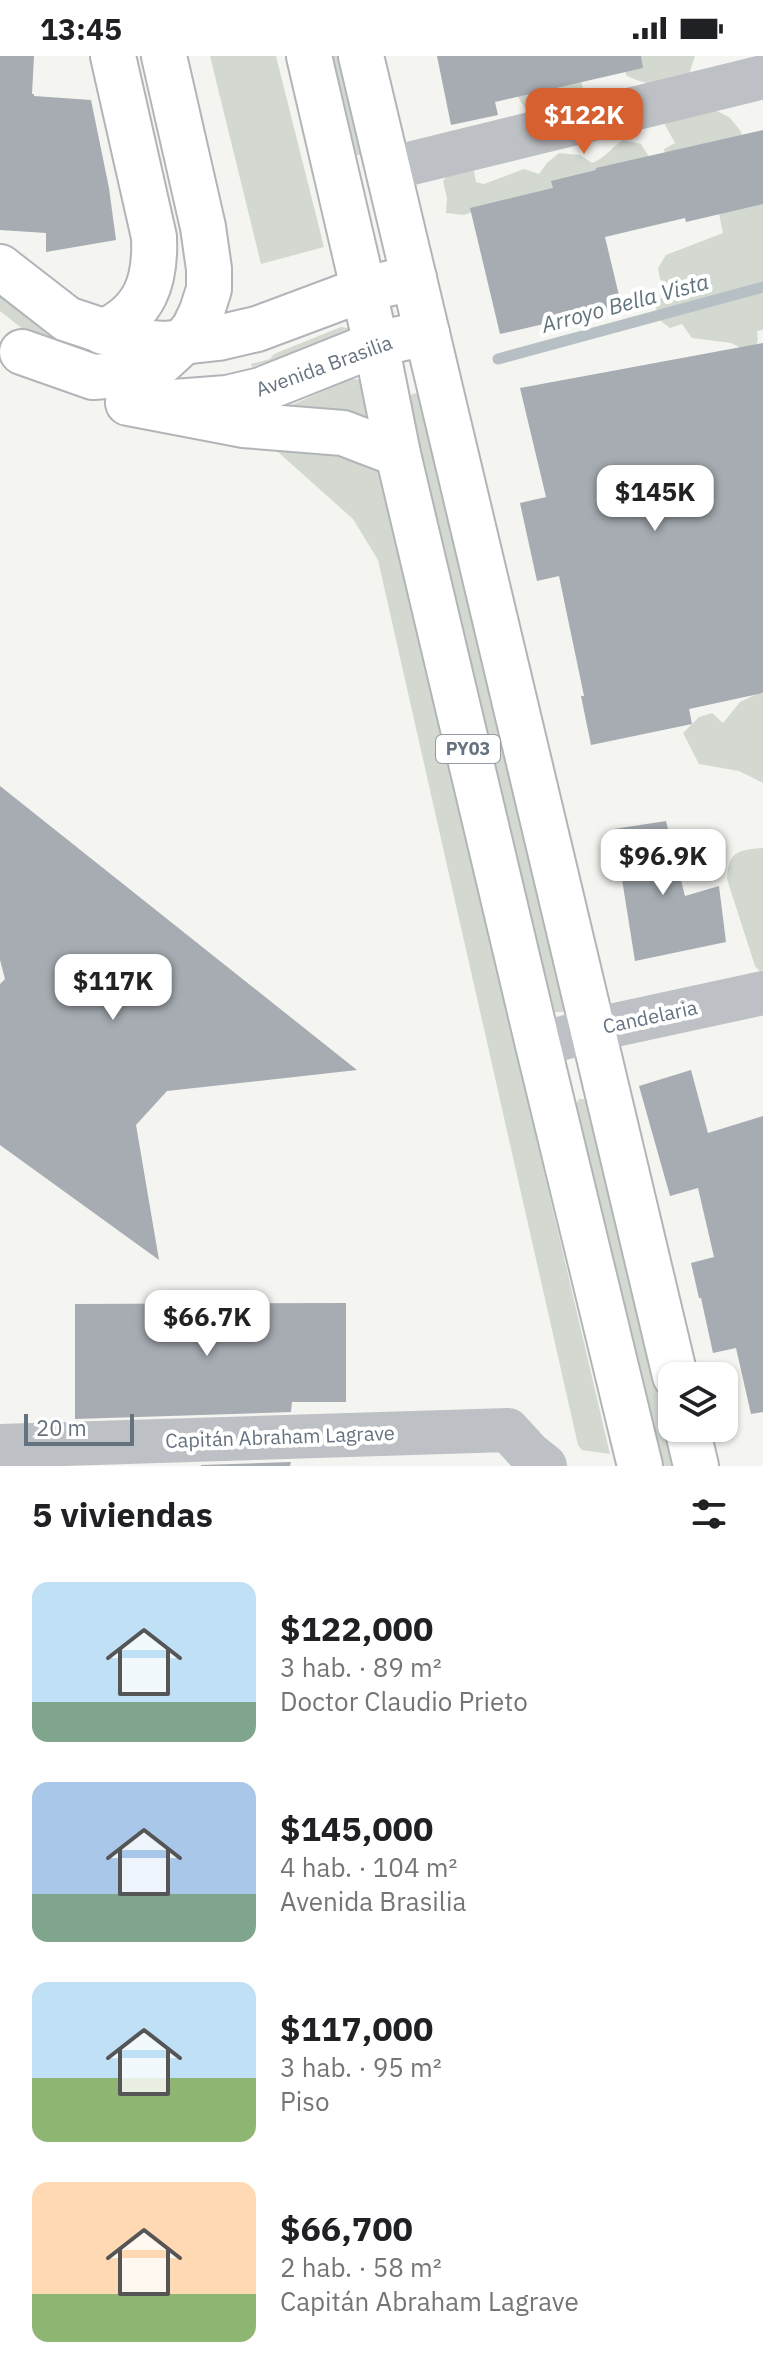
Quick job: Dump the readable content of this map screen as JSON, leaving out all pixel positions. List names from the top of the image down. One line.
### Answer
{"streets":{"main road":["Avenida Brasilia","PY03"],"street":["Candelaria","Capitán Abraham Lagrave"]},"crossings":[["Avenida Brasilia","PY03"],["PY03","Candelaria"]],"water":["Arroyo Bella Vista"],"scale_bar":"20 m","page":{"status":"13:45","price":["$122K","$145K","$96.9K","$117K","$66.7K"],"scale":"20 m","heading":"5 viviendas","list":[{"name":"$122,000","note":"3 hab. · 89 m² · Doctor Claudio Prieto"},{"name":"$145,000","note":"4 hab. · 104 m² · Avenida Brasilia"},{"name":"$117,000","note":"3 hab. · 95 m² · Piso"},{"name":"$66,700","note":"2 hab. · 58 m² · Capitán Abraham Lagrave"}]}}
